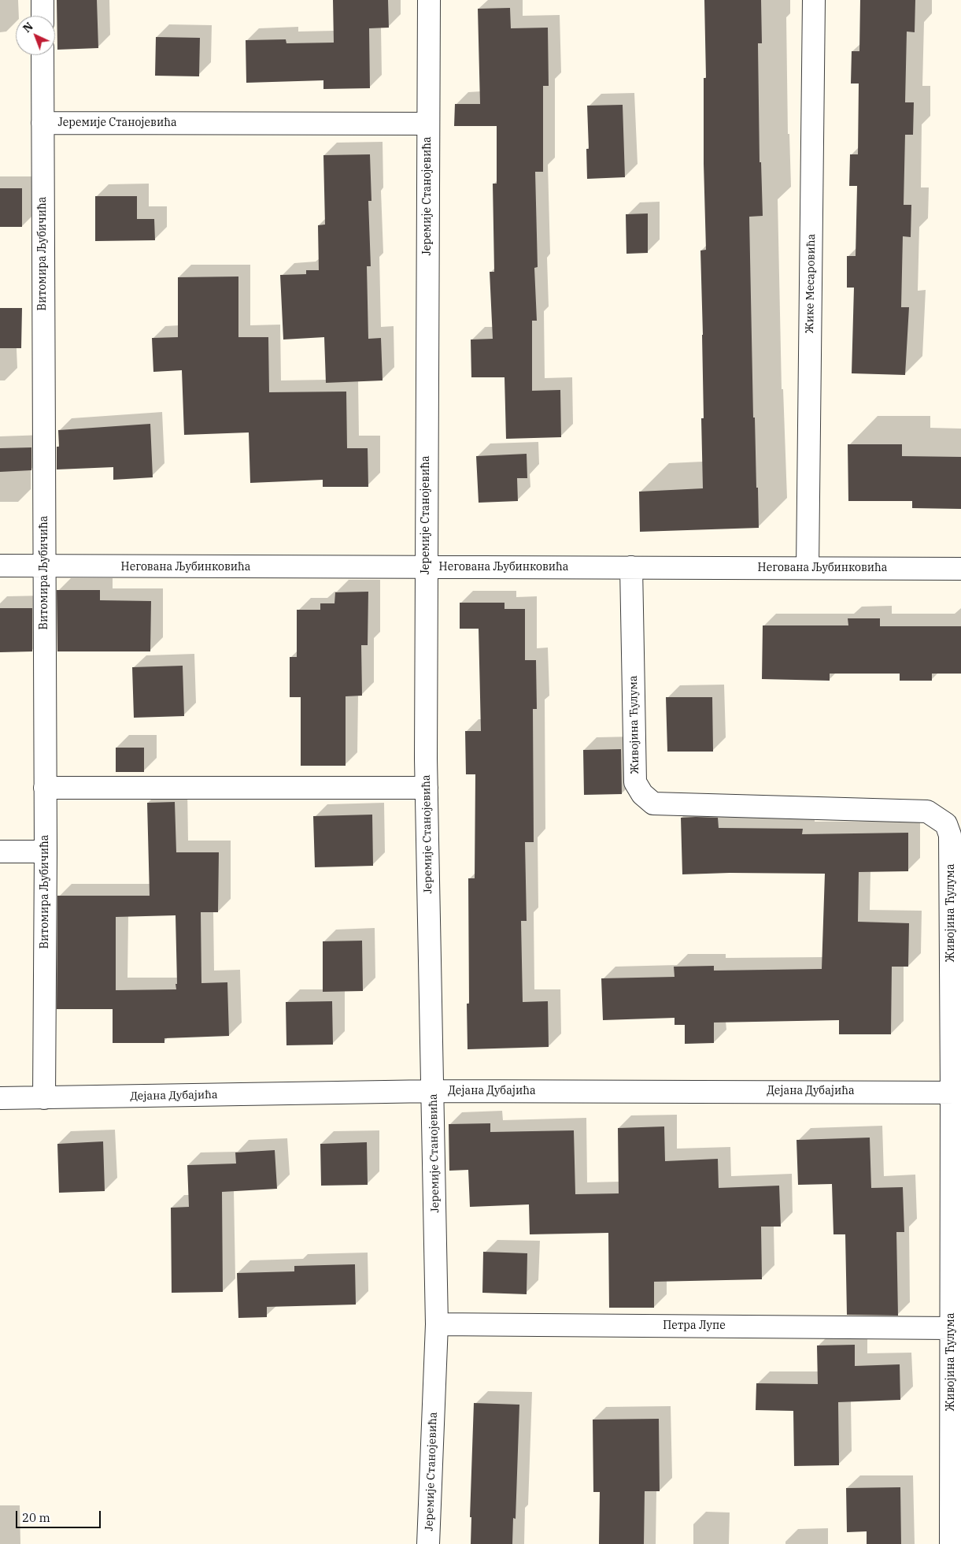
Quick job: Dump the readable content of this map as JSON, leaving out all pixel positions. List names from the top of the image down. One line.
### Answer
{"streets":{"street":["Јеремије Станојевића","Витомира Љубичића","Жике Месаровића","Негована Љубинковића","Живојина Ћулума","Дејана Дубајића","Петра Лупе"]},"crossings":[["Јеремије Станојевића","Витомира Љубичића"],["Јеремије Станојевића","Негована Љубинковића"],["Јеремије Станојевића","Дејана Дубајића"],["Јеремије Станојевића","Петра Лупе"],["Витомира Љубичића","Негована Љубинковића"],["Витомира Љубичића","Дејана Дубајића"],["Жике Месаровића","Негована Љубинковића"],["Негована Љубинковића","Живојина Ћулума"],["Живојина Ћулума","Дејана Дубајића"],["Живојина Ћулума","Петра Лупе"]],"scale_bar":"20 m","north":"top left"}
